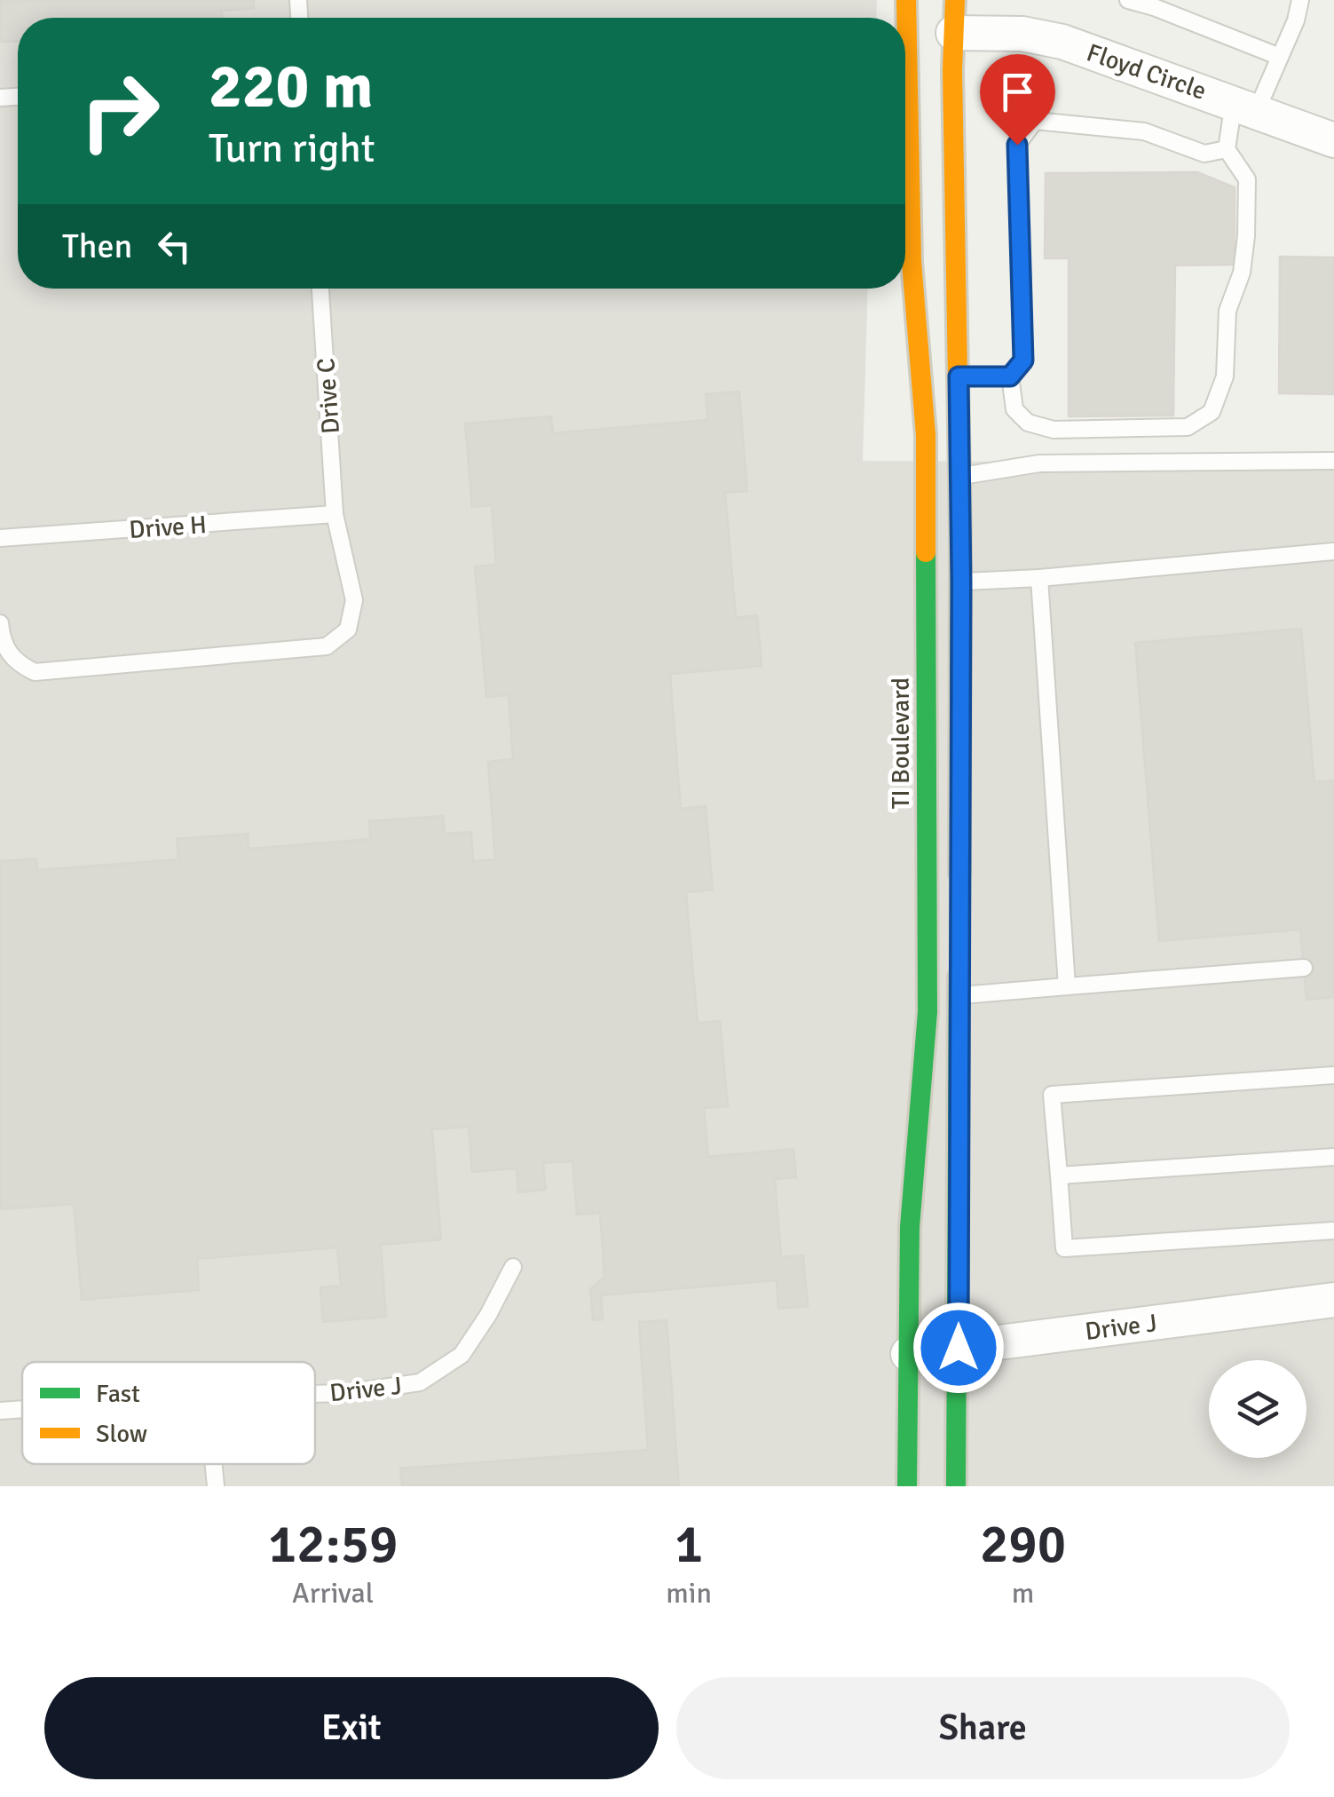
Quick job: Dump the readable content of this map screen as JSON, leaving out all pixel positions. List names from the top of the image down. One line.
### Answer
{"streets":{"street":["Floyd Circle","TI Boulevard","Drive J"],"lane":["Drive C","Drive H"]},"crossings":[["Floyd Circle","TI Boulevard"],["Drive C","Drive H"],["TI Boulevard","Drive J"]],"legend":["Fast","Slow"],"page":{"turn":["220 m","Turn right"],"then":"Then","eta":["12:59","Arrival","1","min","290","m"],"buttons":["Exit","Share"]}}
